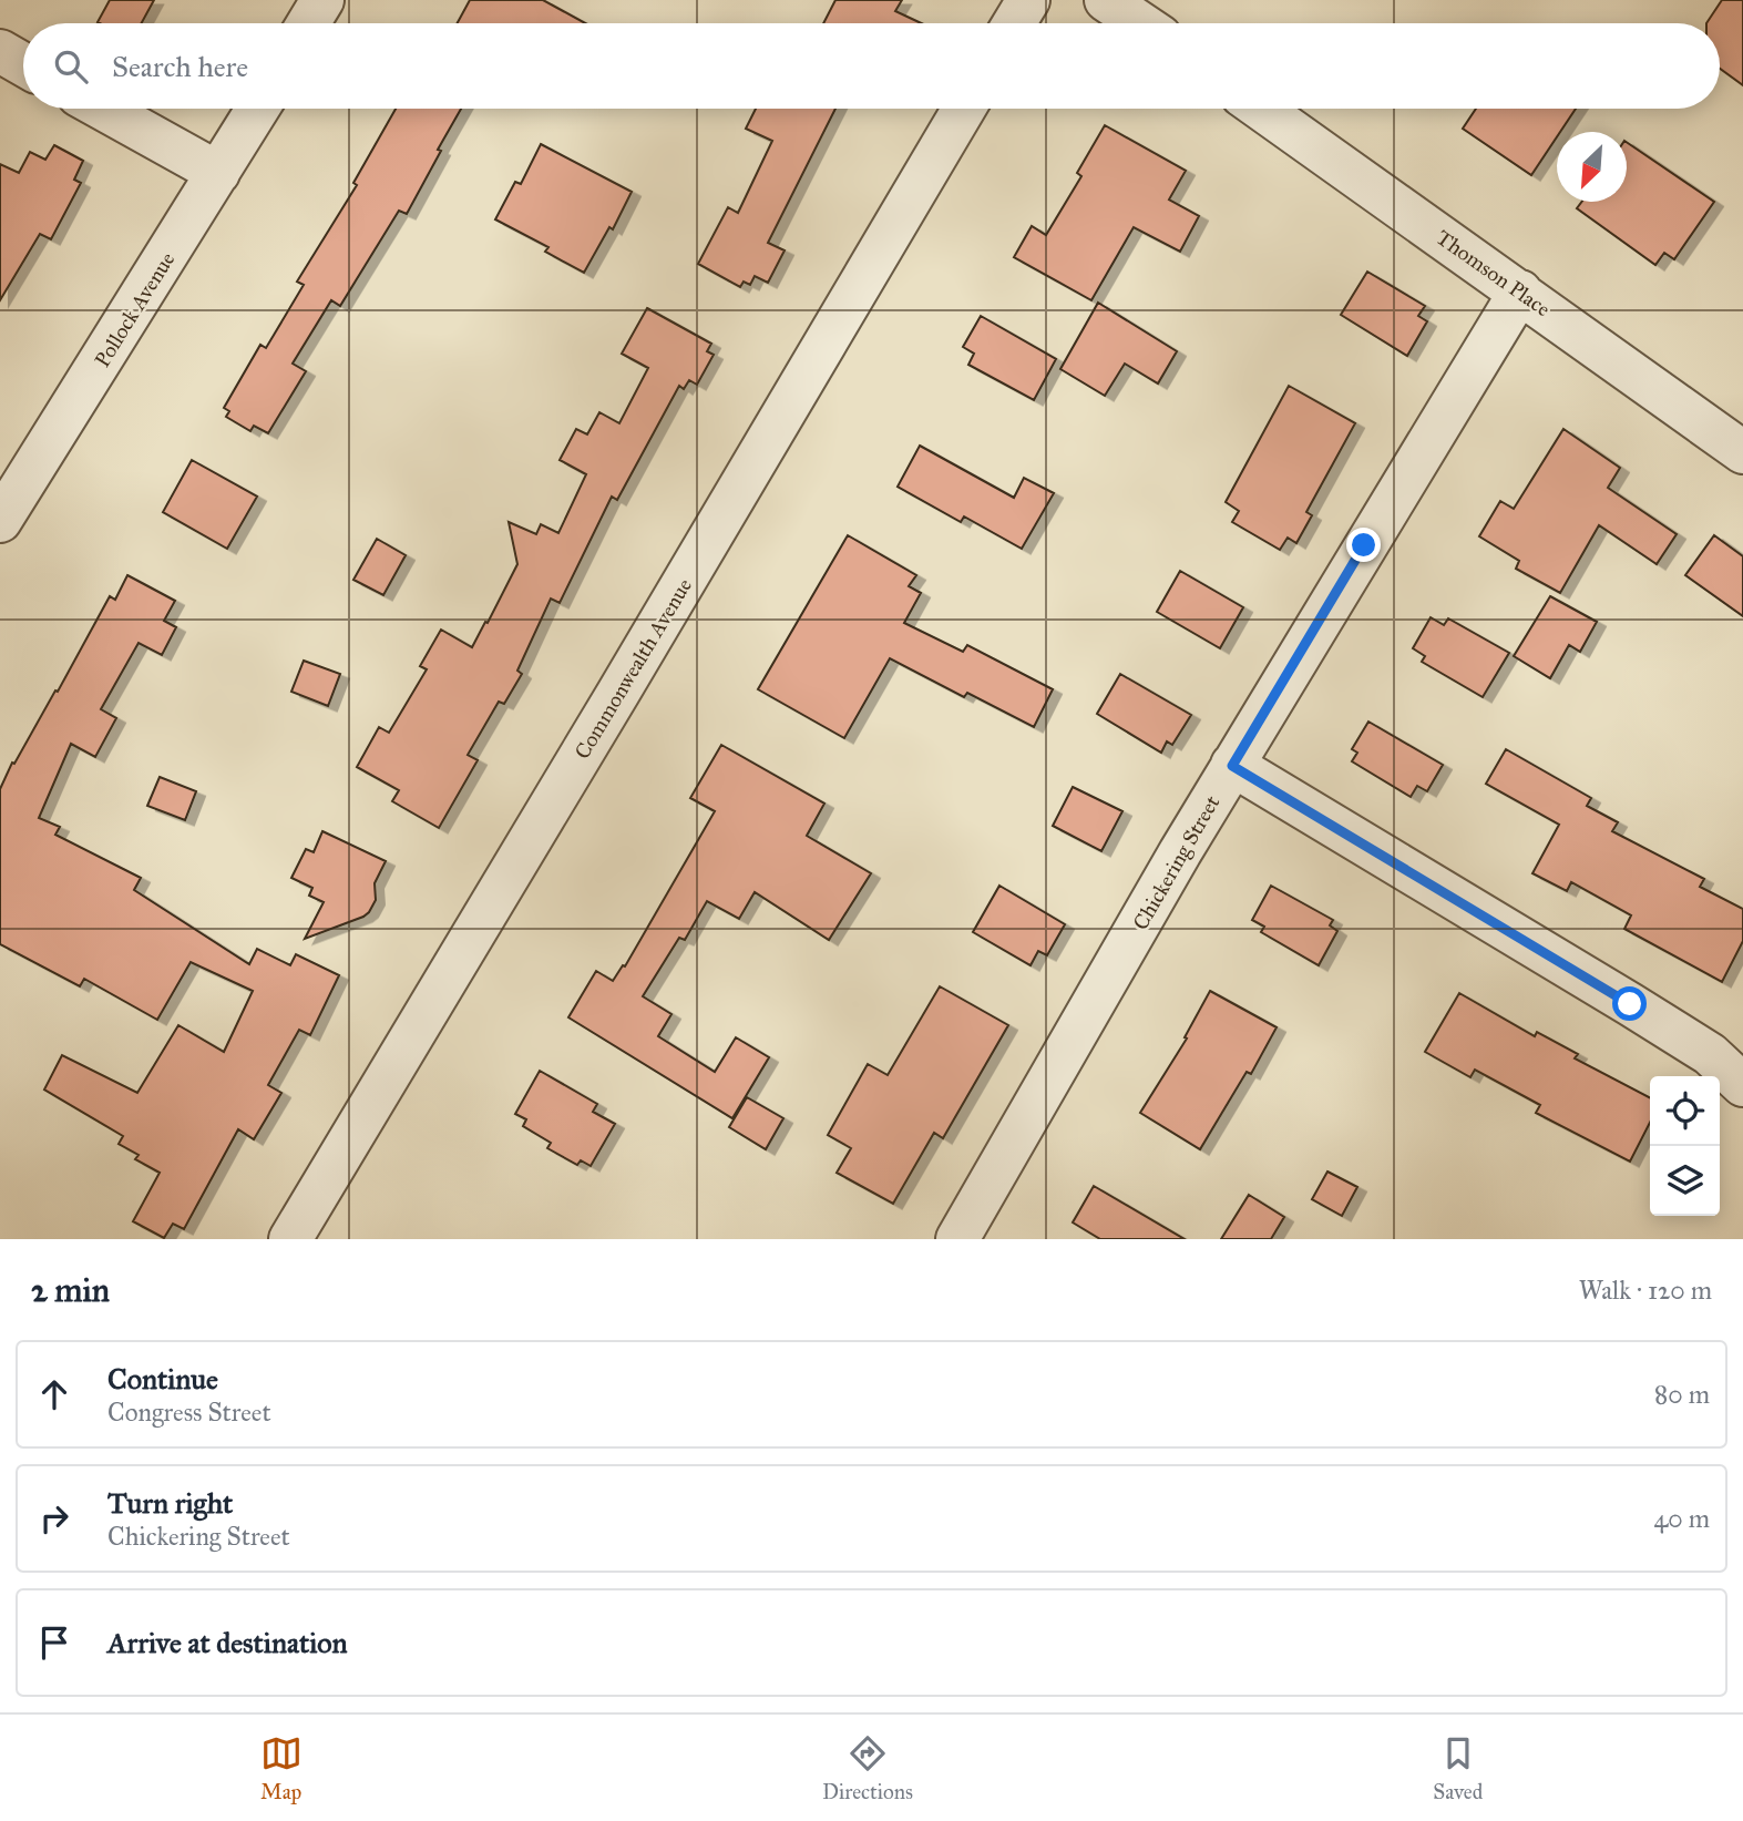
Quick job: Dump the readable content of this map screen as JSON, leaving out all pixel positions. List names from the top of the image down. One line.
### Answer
{"streets":{"street":["Thomson Place","Pollock Avenue","Commonwealth Avenue","Chickering Street"]},"crossings":[["Thomson Place","Chickering Street"]],"north":"bottom left","page":{"search":"Search here","heading":["2 min","Walk · 120 m"],"list":[["Continue","Congress Street","80 m"],["Turn right","Chickering Street","40 m"],"Arrive at destination"],"nav":["Map","Directions","Saved"]}}
